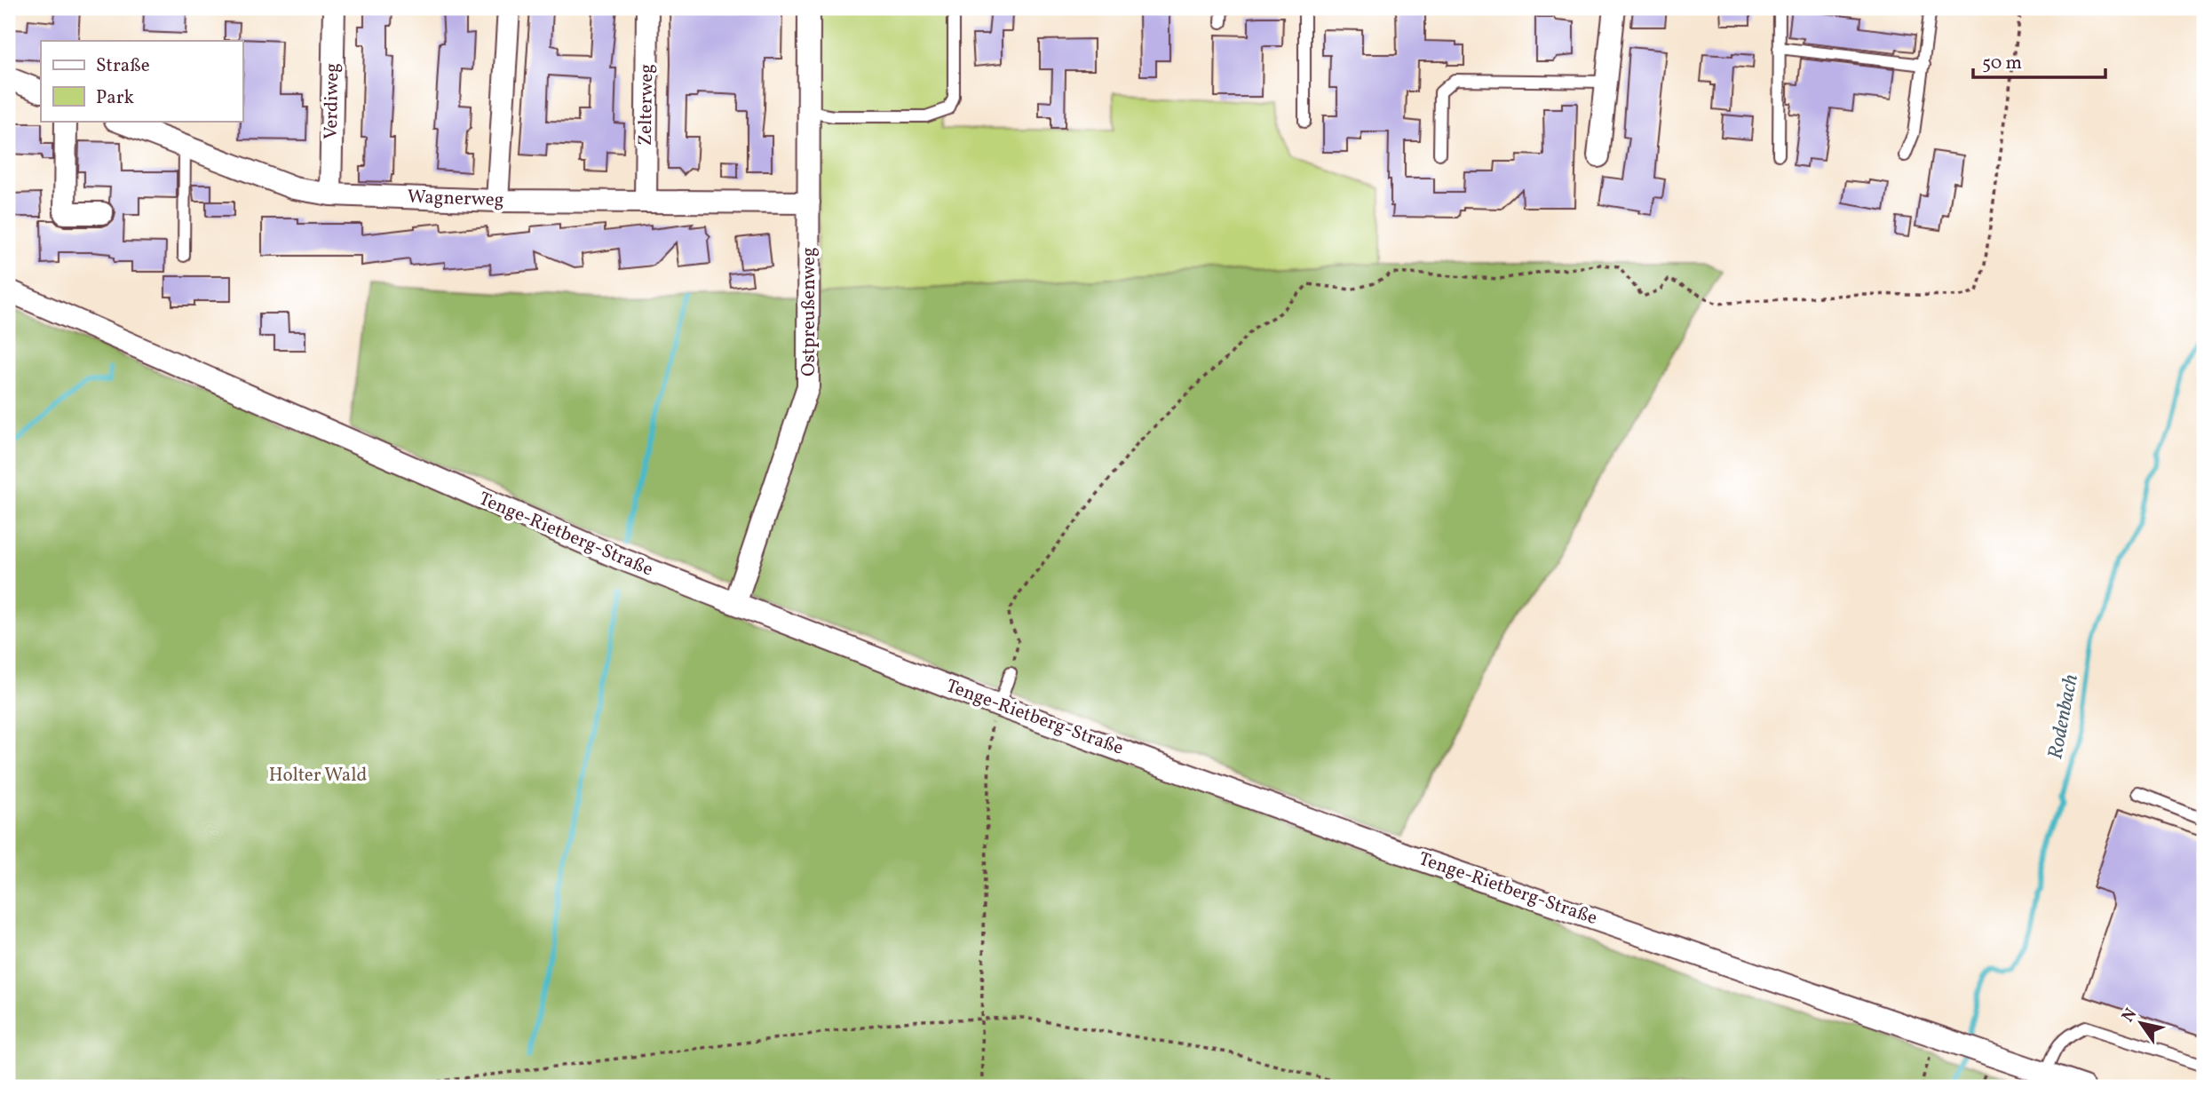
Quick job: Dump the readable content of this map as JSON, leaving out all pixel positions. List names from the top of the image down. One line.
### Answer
{"streets":{"street":["Verdiweg","Zelterweg","Wagnerweg","Ostpreußenweg","Tenge-Rietberg-Straße"]},"crossings":[["Verdiweg","Wagnerweg"],["Zelterweg","Wagnerweg"],["Wagnerweg","Ostpreußenweg"],["Ostpreußenweg","Tenge-Rietberg-Straße"]],"water":["Rodenbach"],"parks":["Holter Wald"],"legend":["Straße","Park"],"scale_bar":"50 m","north":"top left"}
